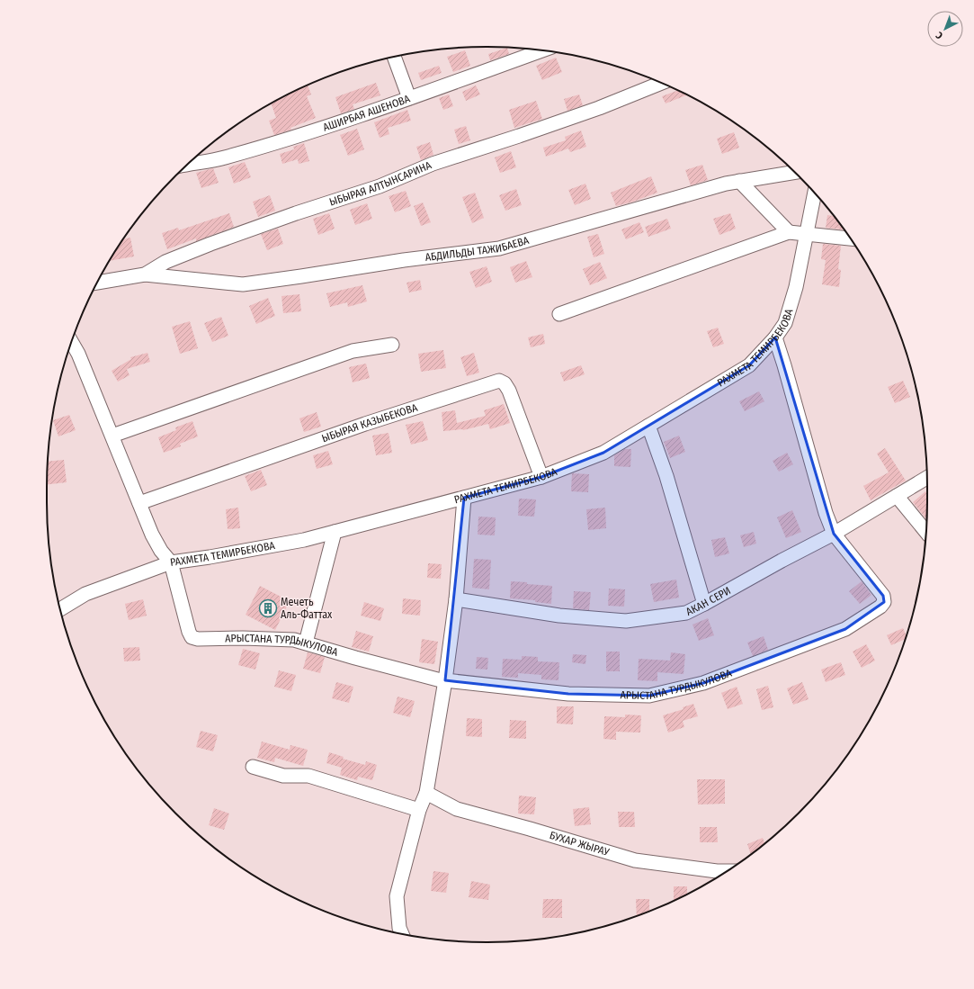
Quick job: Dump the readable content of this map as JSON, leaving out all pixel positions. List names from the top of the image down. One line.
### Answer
{"streets":{"street":["АШИРБАЯ АШЕНОВА","ЫБЫРАЯ АЛТЫНСАРИНА","АБДИЛЬДЫ ТАЖИБАЕВА","РАХМЕТА ТЕМИРБЕКОВА","ЫБЫРАЯ КАЗЫБЕКОВА","АКАН СЕРИ","АРЫСТАНА ТУРДЫКУЛОВА","БУХАР ЖЫРАУ"]},"crossings":[["ЫБЫРАЯ АЛТЫНСАРИНА","АБДИЛЬДЫ ТАЖИБАЕВА"],["РАХМЕТА ТЕМИРБЕКОВА","ЫБЫРАЯ КАЗЫБЕКОВА"],["РАХМЕТА ТЕМИРБЕКОВА","АРЫСТАНА ТУРДЫКУЛОВА"],["АКАН СЕРИ","АРЫСТАНА ТУРДЫКУЛОВА"]],"places":{"building":["Мечеть Аль-Фаттах"]},"north":"bottom left"}
